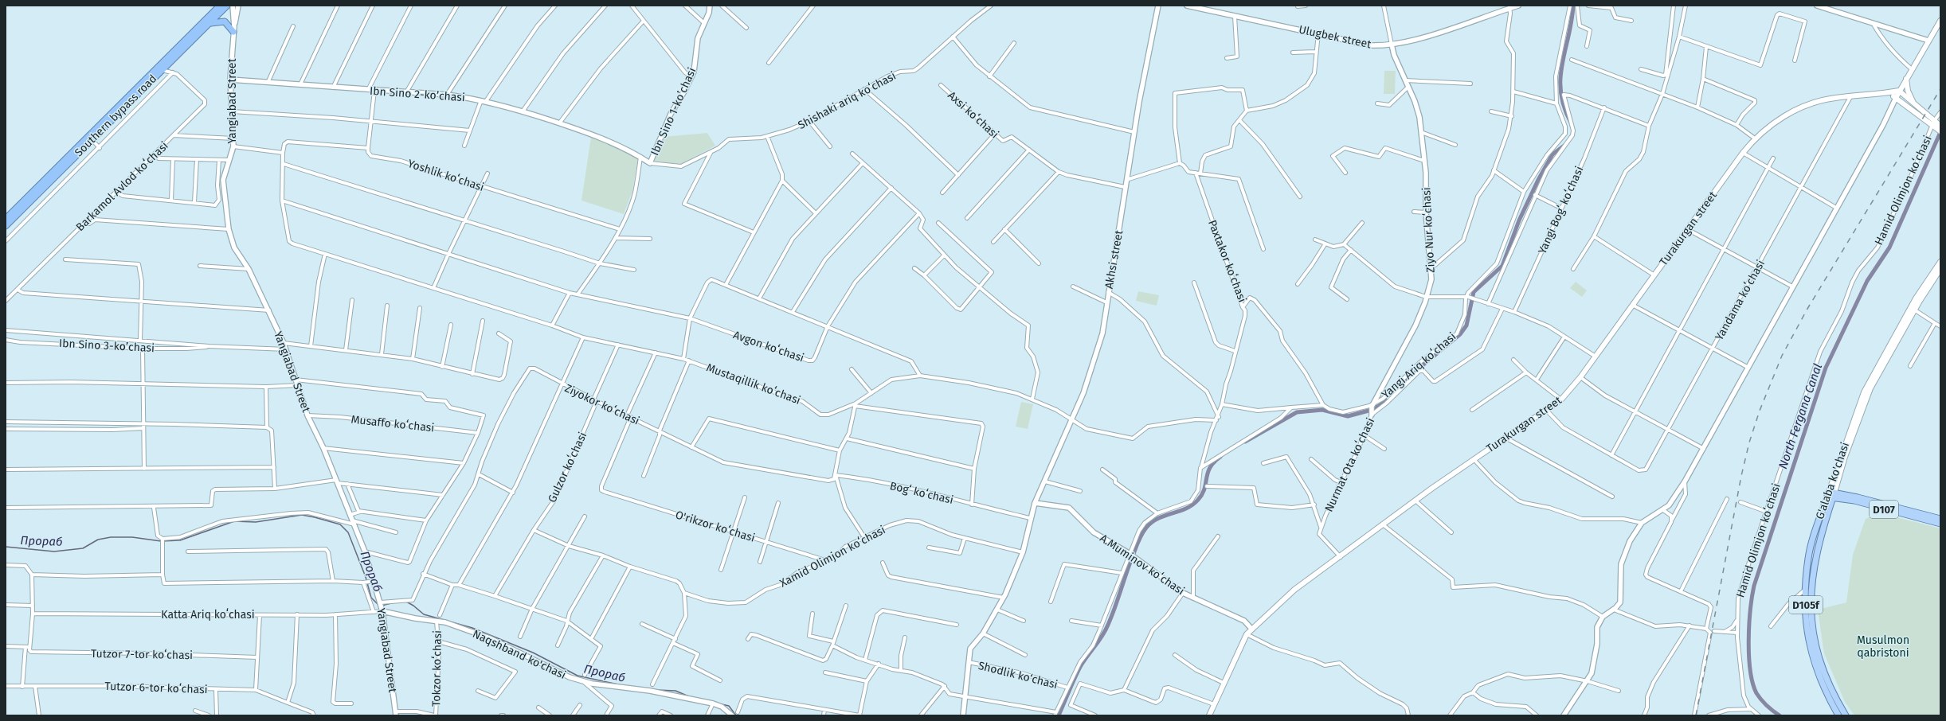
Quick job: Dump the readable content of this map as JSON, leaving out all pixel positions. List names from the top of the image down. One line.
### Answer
{"streets":{"highway":["Southern bypass road"],"main road":["Turakurgan street","G'alaba ko'chasi","D107","D105f"],"street":["Ulugbek street","Ibn Sino 2-koʼchasi","Shishaki ariq koʻchasi","Yangiabad Street","Ibn Sino 1-koʼchasi","Axsi koʻchasi","Yoshlik koʻchasi","Barkamol Avlod koʻchasi","Hamid Olimjon koʻchasi","Yangi Bogʻ koʻchasi","Ziyo Nur koʻchasi","Akhsi street","Paxtakor koʻchasi","Yandama koʻchasi","Ibn Sino 3-koʼchasi","Avgon koʻchasi","Yangi Ariq koʻchasi","Mustaqillik koʻchasi","Ziyokor koʻchasi","Musaffo koʻchasi","Nurmat Ota koʻchasi","Gulzor koʻchasi","Bogʻ koʻchasi","O'rikzor koʻchasi","Xamid Olimjon koʻchasi","A.Muminov koʻchasi","Katta Ariq koʻchasi","Tutzor 7-tor koʻchasi","Naqshband ko'chasi","Tokzor koʻchasi","Shodlik ko‘chasi","Tutzor 6-tor koʻchasi"]},"crossings":[["Ulugbek street","Ziyo Nur koʻchasi"],["Ibn Sino 2-koʼchasi","Shishaki ariq koʻchasi"],["Ibn Sino 2-koʼchasi","Yangiabad Street"],["Ibn Sino 2-koʼchasi","Ibn Sino 1-koʼchasi"],["Shishaki ariq koʻchasi","Ibn Sino 1-koʼchasi"],["Yangiabad Street","Ibn Sino 3-koʼchasi"],["Yangiabad Street","Musaffo koʻchasi"],["Yangiabad Street","Katta Ariq koʻchasi"],["Yangiabad Street","Naqshband ko'chasi"],["Yangiabad Street","Tokzor koʻchasi"],["Axsi koʻchasi","Akhsi street"],["Southern bypass road","Barkamol Avlod koʻchasi"],["Turakurgan street","Yandama koʻchasi"],["Turakurgan street","A.Muminov koʻchasi"],["Ziyo Nur koʻchasi","Yangi Ariq koʻchasi"],["Akhsi street","Mustaqillik koʻchasi"],["Akhsi street","Bogʻ koʻchasi"],["Akhsi street","Xamid Olimjon koʻchasi"],["Akhsi street","A.Muminov koʻchasi"],["Akhsi street","Shodlik ko‘chasi"],["Paxtakor koʻchasi","Yangi Ariq koʻchasi"],["Mustaqillik koʻchasi","Gulzor koʻchasi"],["Ziyokor koʻchasi","Gulzor koʻchasi"],["Ziyokor koʻchasi","Bogʻ koʻchasi"],["Ziyokor koʻchasi","O'rikzor koʻchasi"],["G'alaba ko'chasi","D107"],["O'rikzor koʻchasi","Xamid Olimjon koʻchasi"],["Katta Ariq koʻchasi","Naqshband ko'chasi"],["Naqshband ko'chasi","Tokzor koʻchasi"]],"water":["North Fergana Canal","Прораб"],"parks":["Musulmon qabristoni"]}
